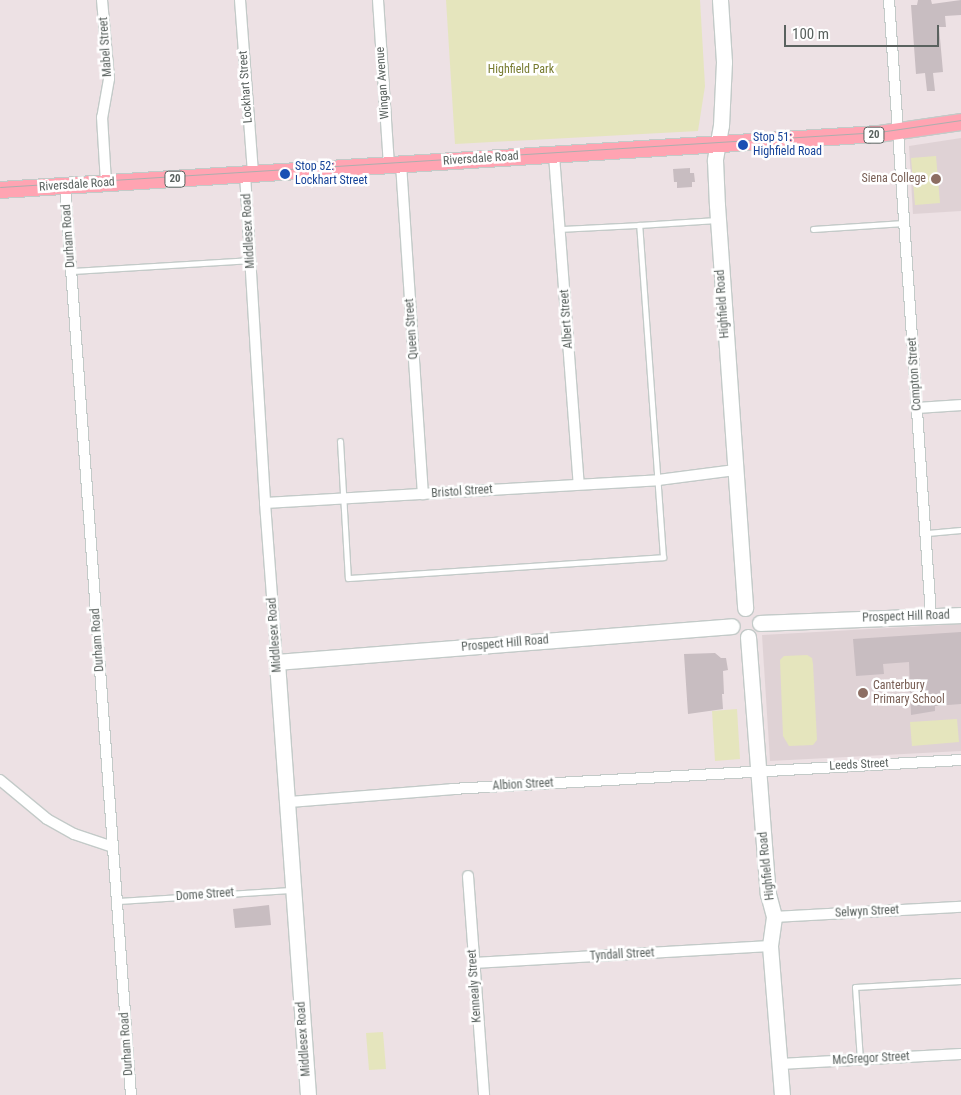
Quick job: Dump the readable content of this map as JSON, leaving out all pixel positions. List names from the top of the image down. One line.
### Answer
{"streets":{"main road":["20","Riversdale Road","Middlesex Road","Highfield Road","Prospect Hill Road"],"street":["Mabel Street","Wingan Avenue","Lockhart Street","Durham Road","Albert Street","Queen Street","Compton Street","Bristol Street","Leeds Street","Albion Street","Selwyn Street","Tyndall Street","Kennealy Street","McGregor Street"],"lane":["Dome Street"]},"crossings":[["Mabel Street","Riversdale Road"],["Wingan Avenue","Riversdale Road"],["Wingan Avenue","Queen Street"],["Lockhart Street","Riversdale Road"],["Lockhart Street","Middlesex Road"],["Riversdale Road","Middlesex Road"],["Riversdale Road","Durham Road"],["Riversdale Road","Highfield Road"],["Riversdale Road","Albert Street"],["Riversdale Road","Queen Street"],["Riversdale Road","Compton Street"],["Middlesex Road","Bristol Street"],["Middlesex Road","Prospect Hill Road"],["Middlesex Road","Albion Street"],["Middlesex Road","Dome Street"],["Durham Road","Dome Street"],["Highfield Road","Bristol Street"],["Highfield Road","Prospect Hill Road"],["Highfield Road","Leeds Street"],["Highfield Road","Albion Street"],["Highfield Road","Selwyn Street"],["Highfield Road","Tyndall Street"],["Highfield Road","McGregor Street"],["Albert Street","Bristol Street"],["Queen Street","Bristol Street"],["Compton Street","Prospect Hill Road"],["Leeds Street","Albion Street"],["Tyndall Street","Kennealy Street"]],"parks":["Highfield Park"],"places":["Stop 51: Highfield Road","Stop 52: Lockhart Street","Siena College","Canterbury Primary School"],"scale_bar":"100 m"}
